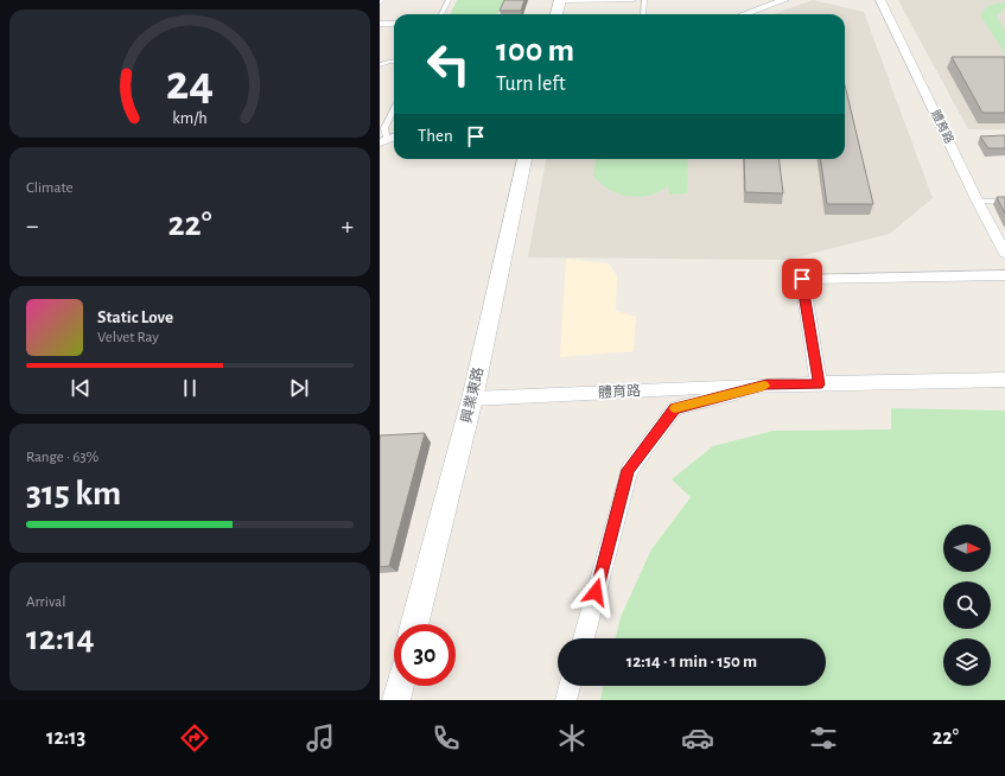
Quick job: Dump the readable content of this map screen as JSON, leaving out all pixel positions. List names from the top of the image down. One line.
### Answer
{"streets":{"street":["體育路","興業東路"]},"crossings":[["體育路","興業東路"]],"north":"right","page":{"turn":["100 m","Turn left"],"then":"Then","tile":["Climate",["Range · 63%","315 km"],["Arrival","12:14"]],"heat":["−","22°","+"],"song":["Static Love","Velvet Ray"],"limit":"30","trip":"12:14 · 1 min · 150 m","tabs":["12:13","22°"],"gauge":["24","km/h"]}}
